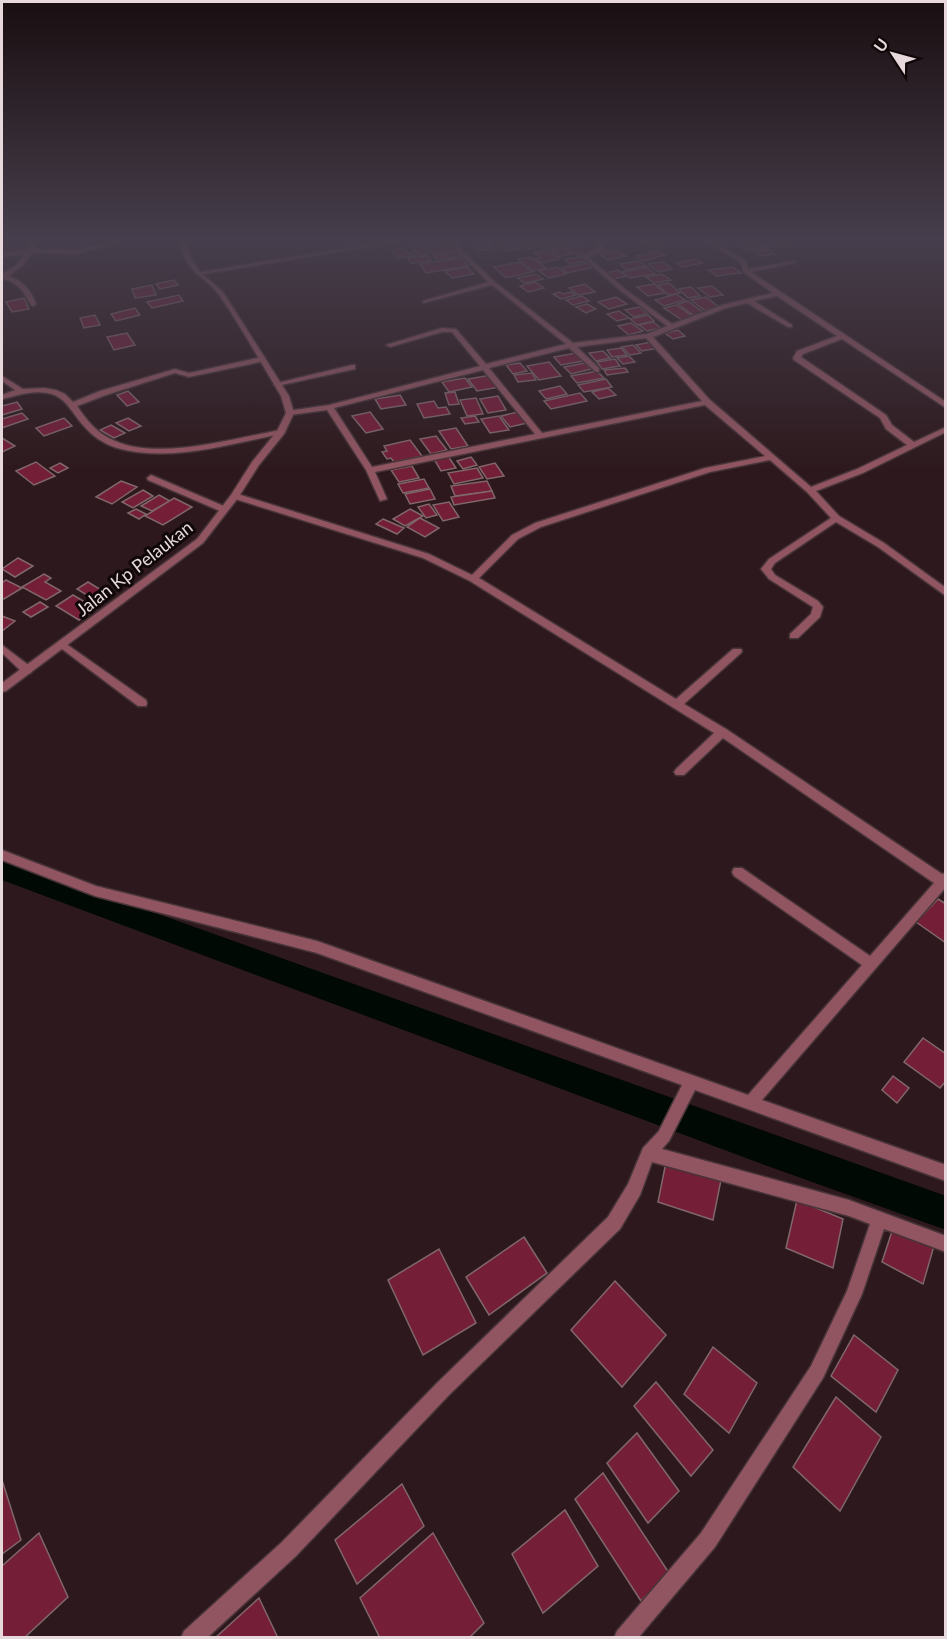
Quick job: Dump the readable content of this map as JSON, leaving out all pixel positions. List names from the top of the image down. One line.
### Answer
{"streets":{"street":["Jalan Kp Pelaukan"]},"north":"top left"}
